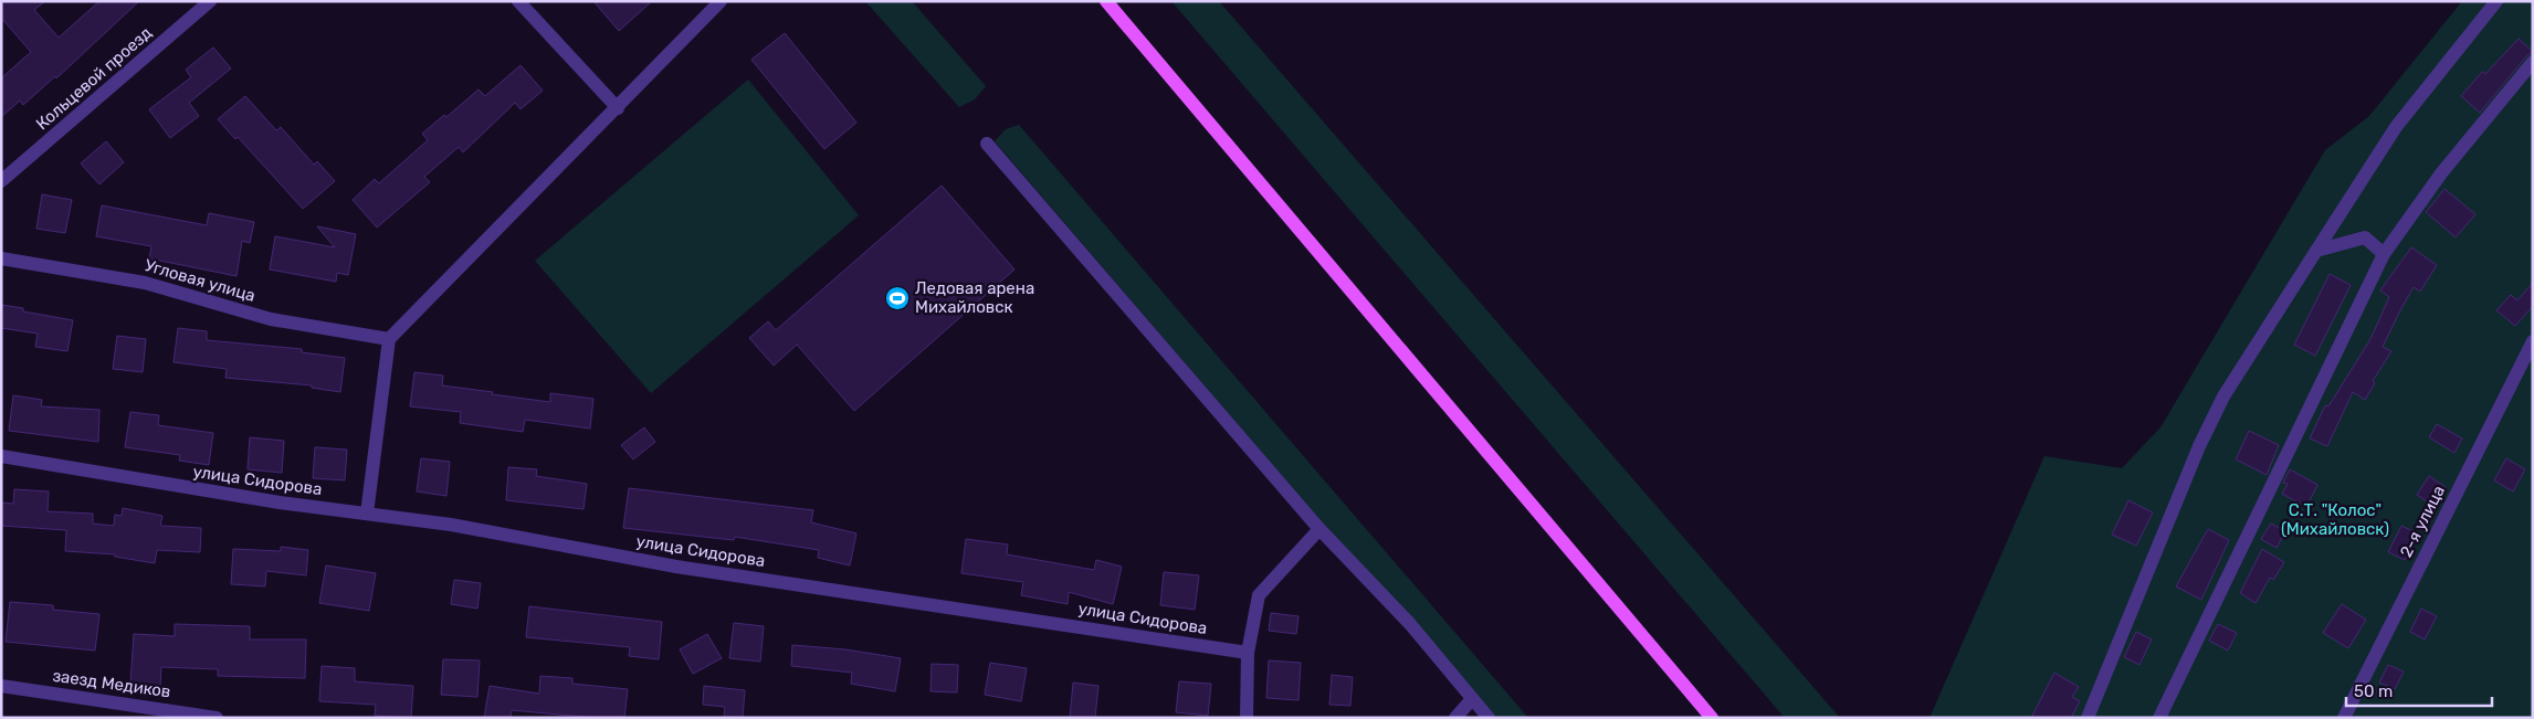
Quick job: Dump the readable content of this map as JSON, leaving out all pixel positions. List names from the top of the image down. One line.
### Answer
{"streets":{"street":["Кольцевой проезд","Угловая улица","улица Сидорова","2-я улица","заезд Медиков"]},"parks":["С.Т. \"Колос\" (Михайловск)"],"places":{"sports":["Ледовая арена Михайловск"]},"scale_bar":"50 m"}
